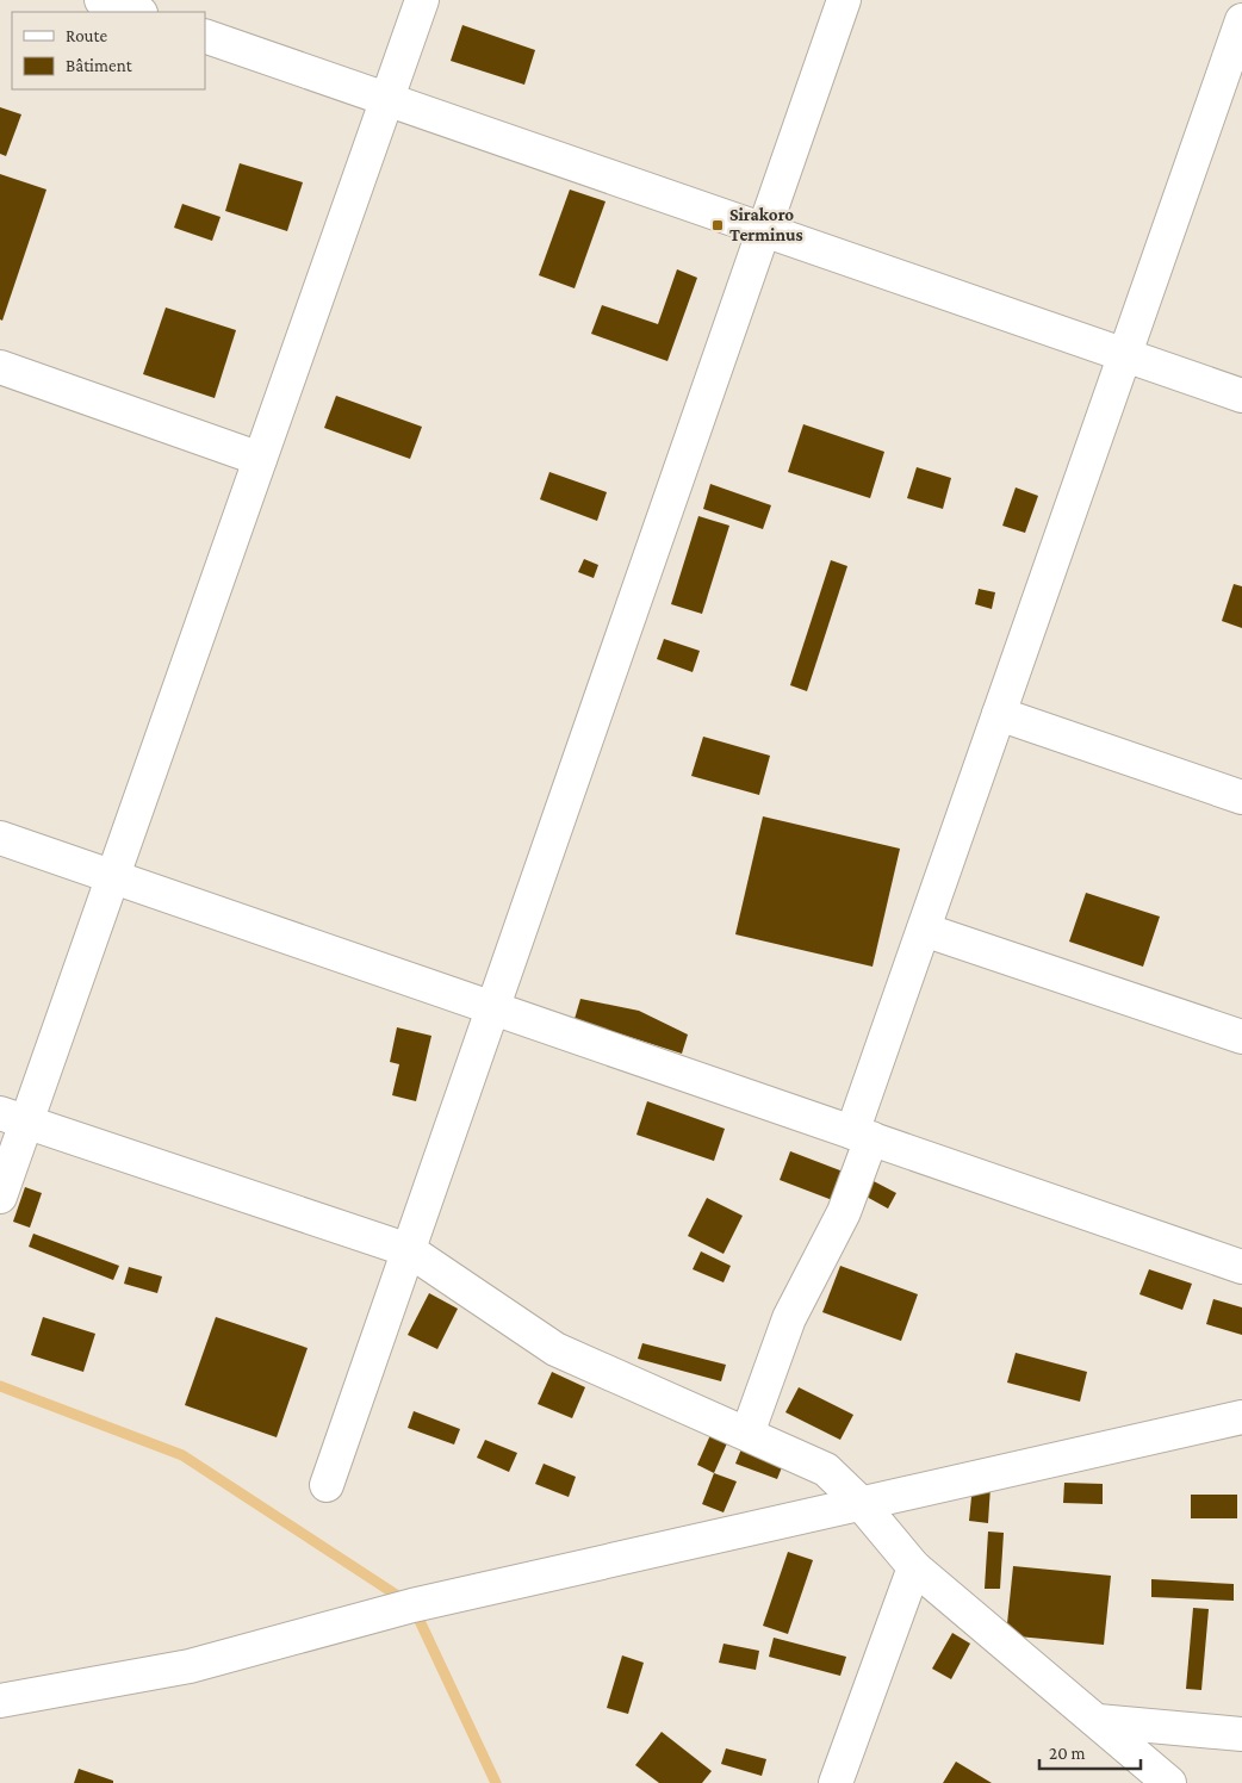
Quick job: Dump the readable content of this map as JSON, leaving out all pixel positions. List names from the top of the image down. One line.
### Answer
{"places":{"transit":["Sirakoro Terminus"]},"legend":["Route","Bâtiment"],"scale_bar":"20 m"}
